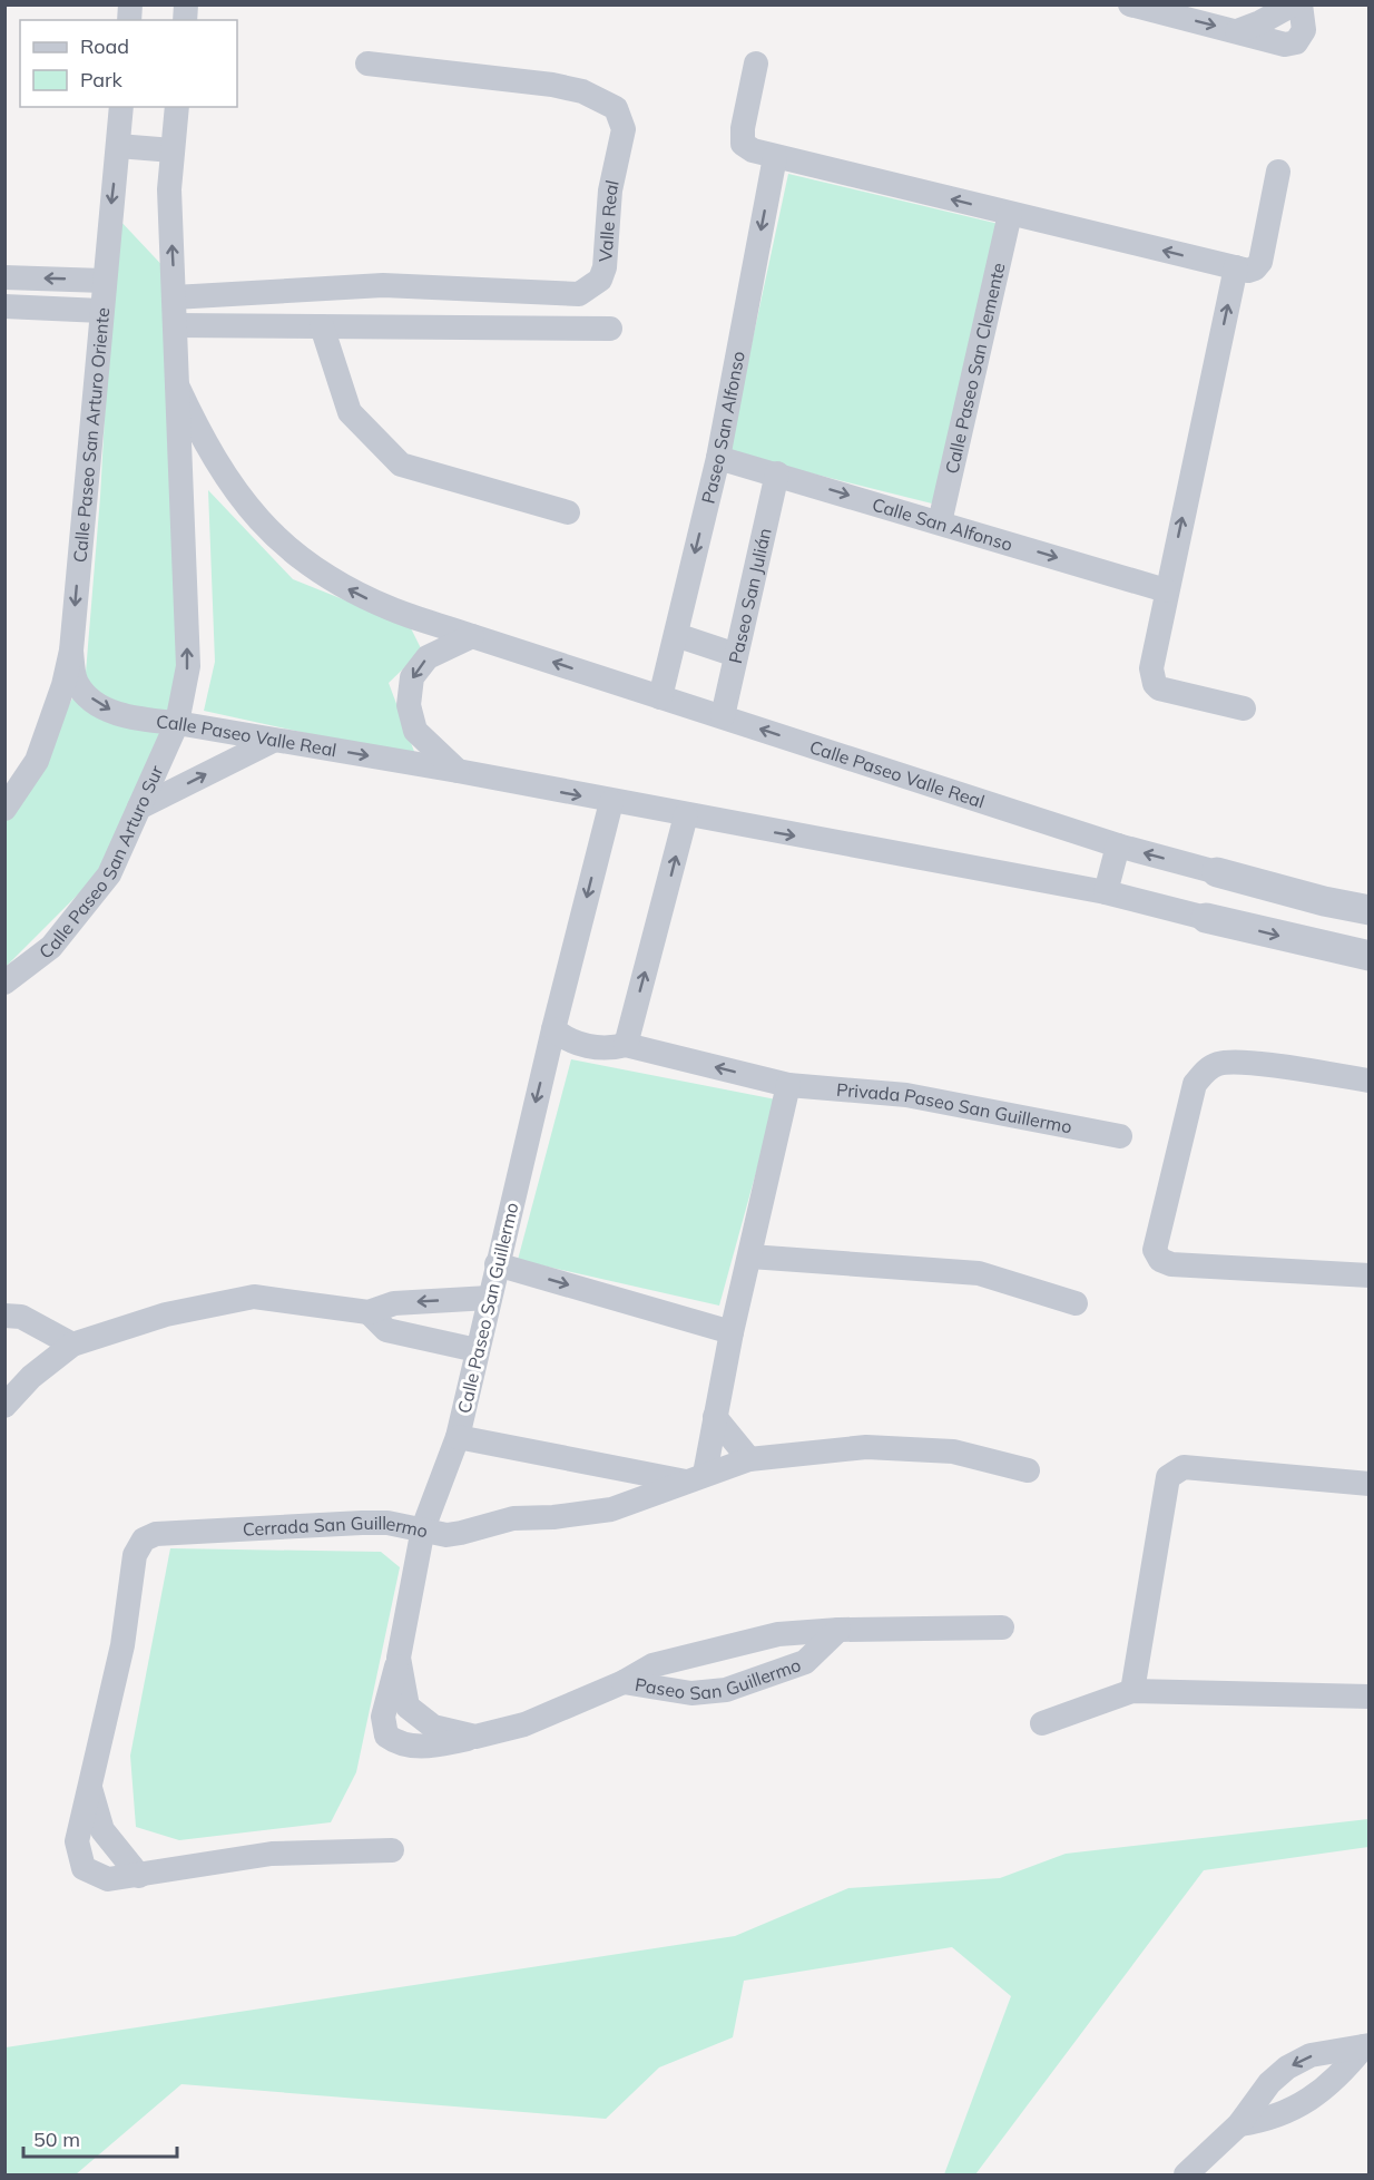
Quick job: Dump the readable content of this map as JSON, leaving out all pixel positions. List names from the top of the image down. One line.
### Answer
{"streets":{"street":["Valle Real","Calle Paseo San Clemente","Paseo San Alfonso","Calle Paseo San Arturo Oriente","Calle San Alfonso","Paseo San Julián","Calle Paseo Valle Real","Calle Paseo San Arturo Sur","Privada Paseo San Guillermo","Calle Paseo San Guillermo","Cerrada San Guillermo","Paseo San Guillermo"]},"crossings":[["Calle Paseo San Clemente","Calle San Alfonso"],["Paseo San Alfonso","Calle San Alfonso"],["Paseo San Alfonso","Calle Paseo Valle Real"],["Calle Paseo San Arturo Oriente","Calle Paseo Valle Real"],["Calle San Alfonso","Paseo San Julián"],["Paseo San Julián","Calle Paseo Valle Real"],["Calle Paseo Valle Real","Calle Paseo San Arturo Sur"],["Calle Paseo Valle Real","Calle Paseo San Guillermo"],["Calle Paseo San Guillermo","Cerrada San Guillermo"],["Cerrada San Guillermo","Paseo San Guillermo"]],"one_way":["Paseo San Alfonso","Calle San Alfonso"],"legend":["Road","Park"],"scale_bar":"50 m"}
